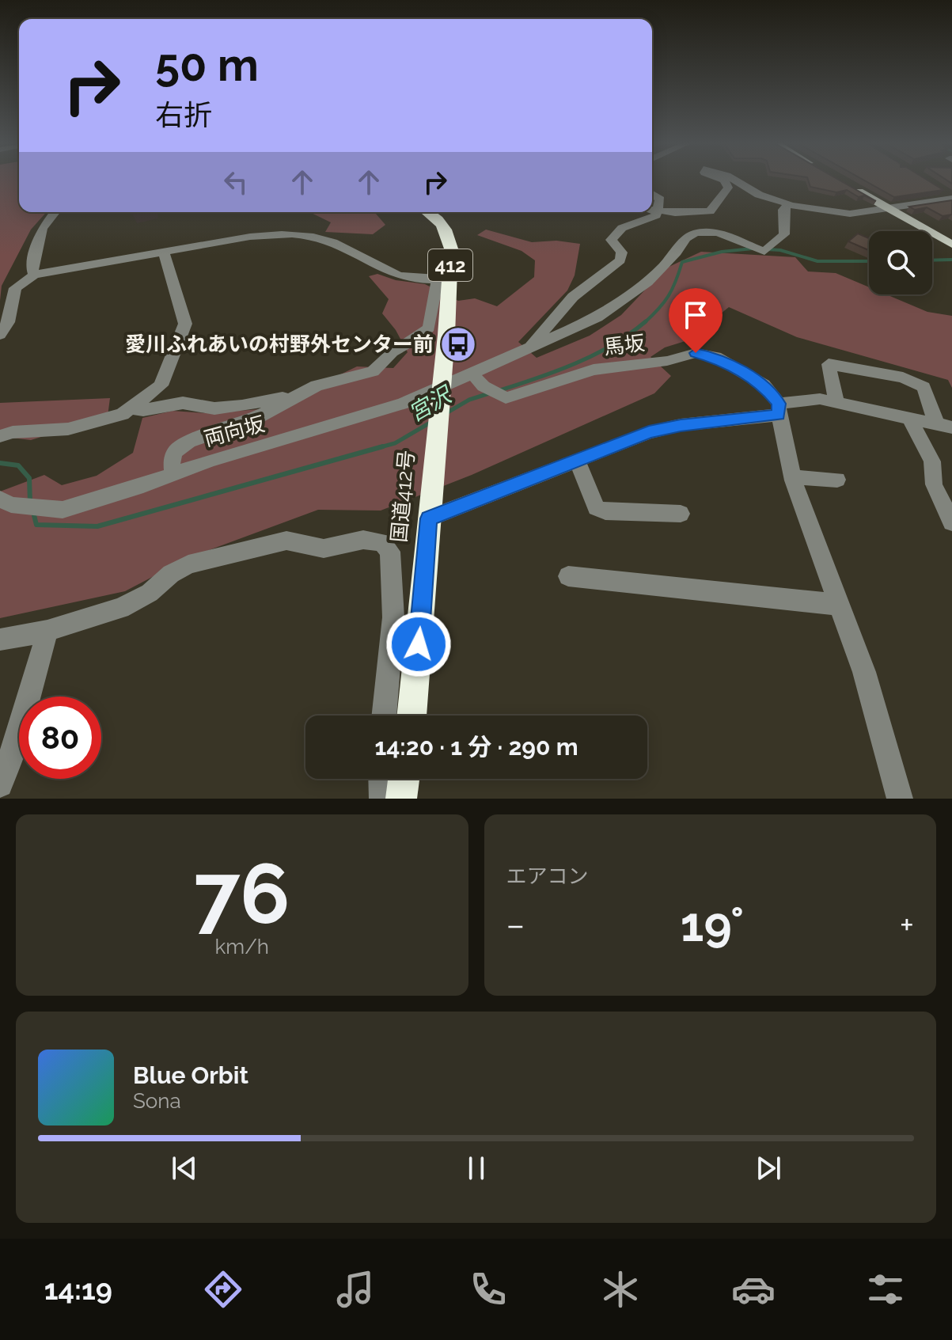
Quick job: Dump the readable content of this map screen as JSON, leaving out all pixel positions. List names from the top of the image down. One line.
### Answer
{"streets":{"highway":["412","国道412号"],"street":["馬坂","両向坂"]},"crossings":[["馬坂","両向坂"]],"water":["宮沢"],"places":{"bus stop":["愛川ふれあいの村野外センター前"]},"page":{"turn":["50 m","右折"],"limit":"80","trip":"14:20 · 1 分 · 290 m","tile":[["76","km/h"],"エアコン"],"heat":["−","19°","+"],"song":["Blue Orbit","Sona"],"tabs":"14:19"}}
